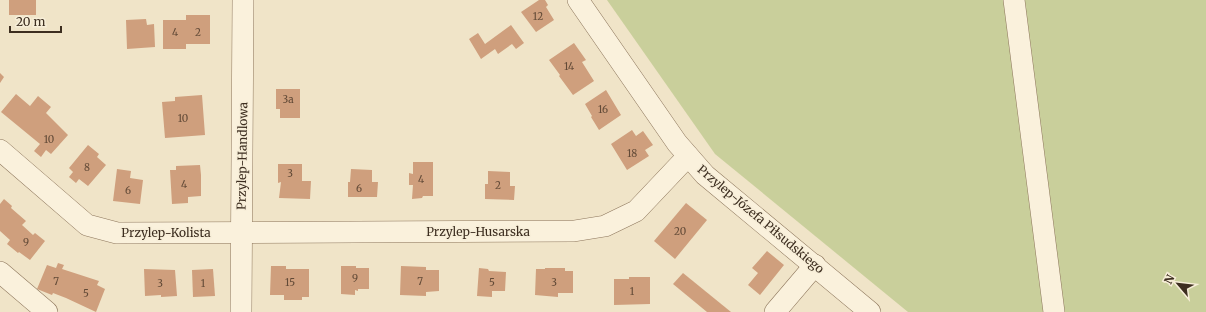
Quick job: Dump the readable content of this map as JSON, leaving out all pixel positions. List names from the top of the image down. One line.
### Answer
{"streets":{"street":["Przylep-Handlowa","Przylep-Józefa Piłsudskiego","Przylep-Husarska","Przylep-Kolista"]},"crossings":[["Przylep-Handlowa","Przylep-Husarska"],["Przylep-Handlowa","Przylep-Kolista"],["Przylep-Józefa Piłsudskiego","Przylep-Husarska"],["Przylep-Husarska","Przylep-Kolista"]],"house_numbers":["12","4","2","14","3a","16","10","10","18","8","3","4","4","2","6","6","20","9","9","7","7","15","5","3","3","1","1","5"],"scale_bar":"20 m","north":"top left"}
